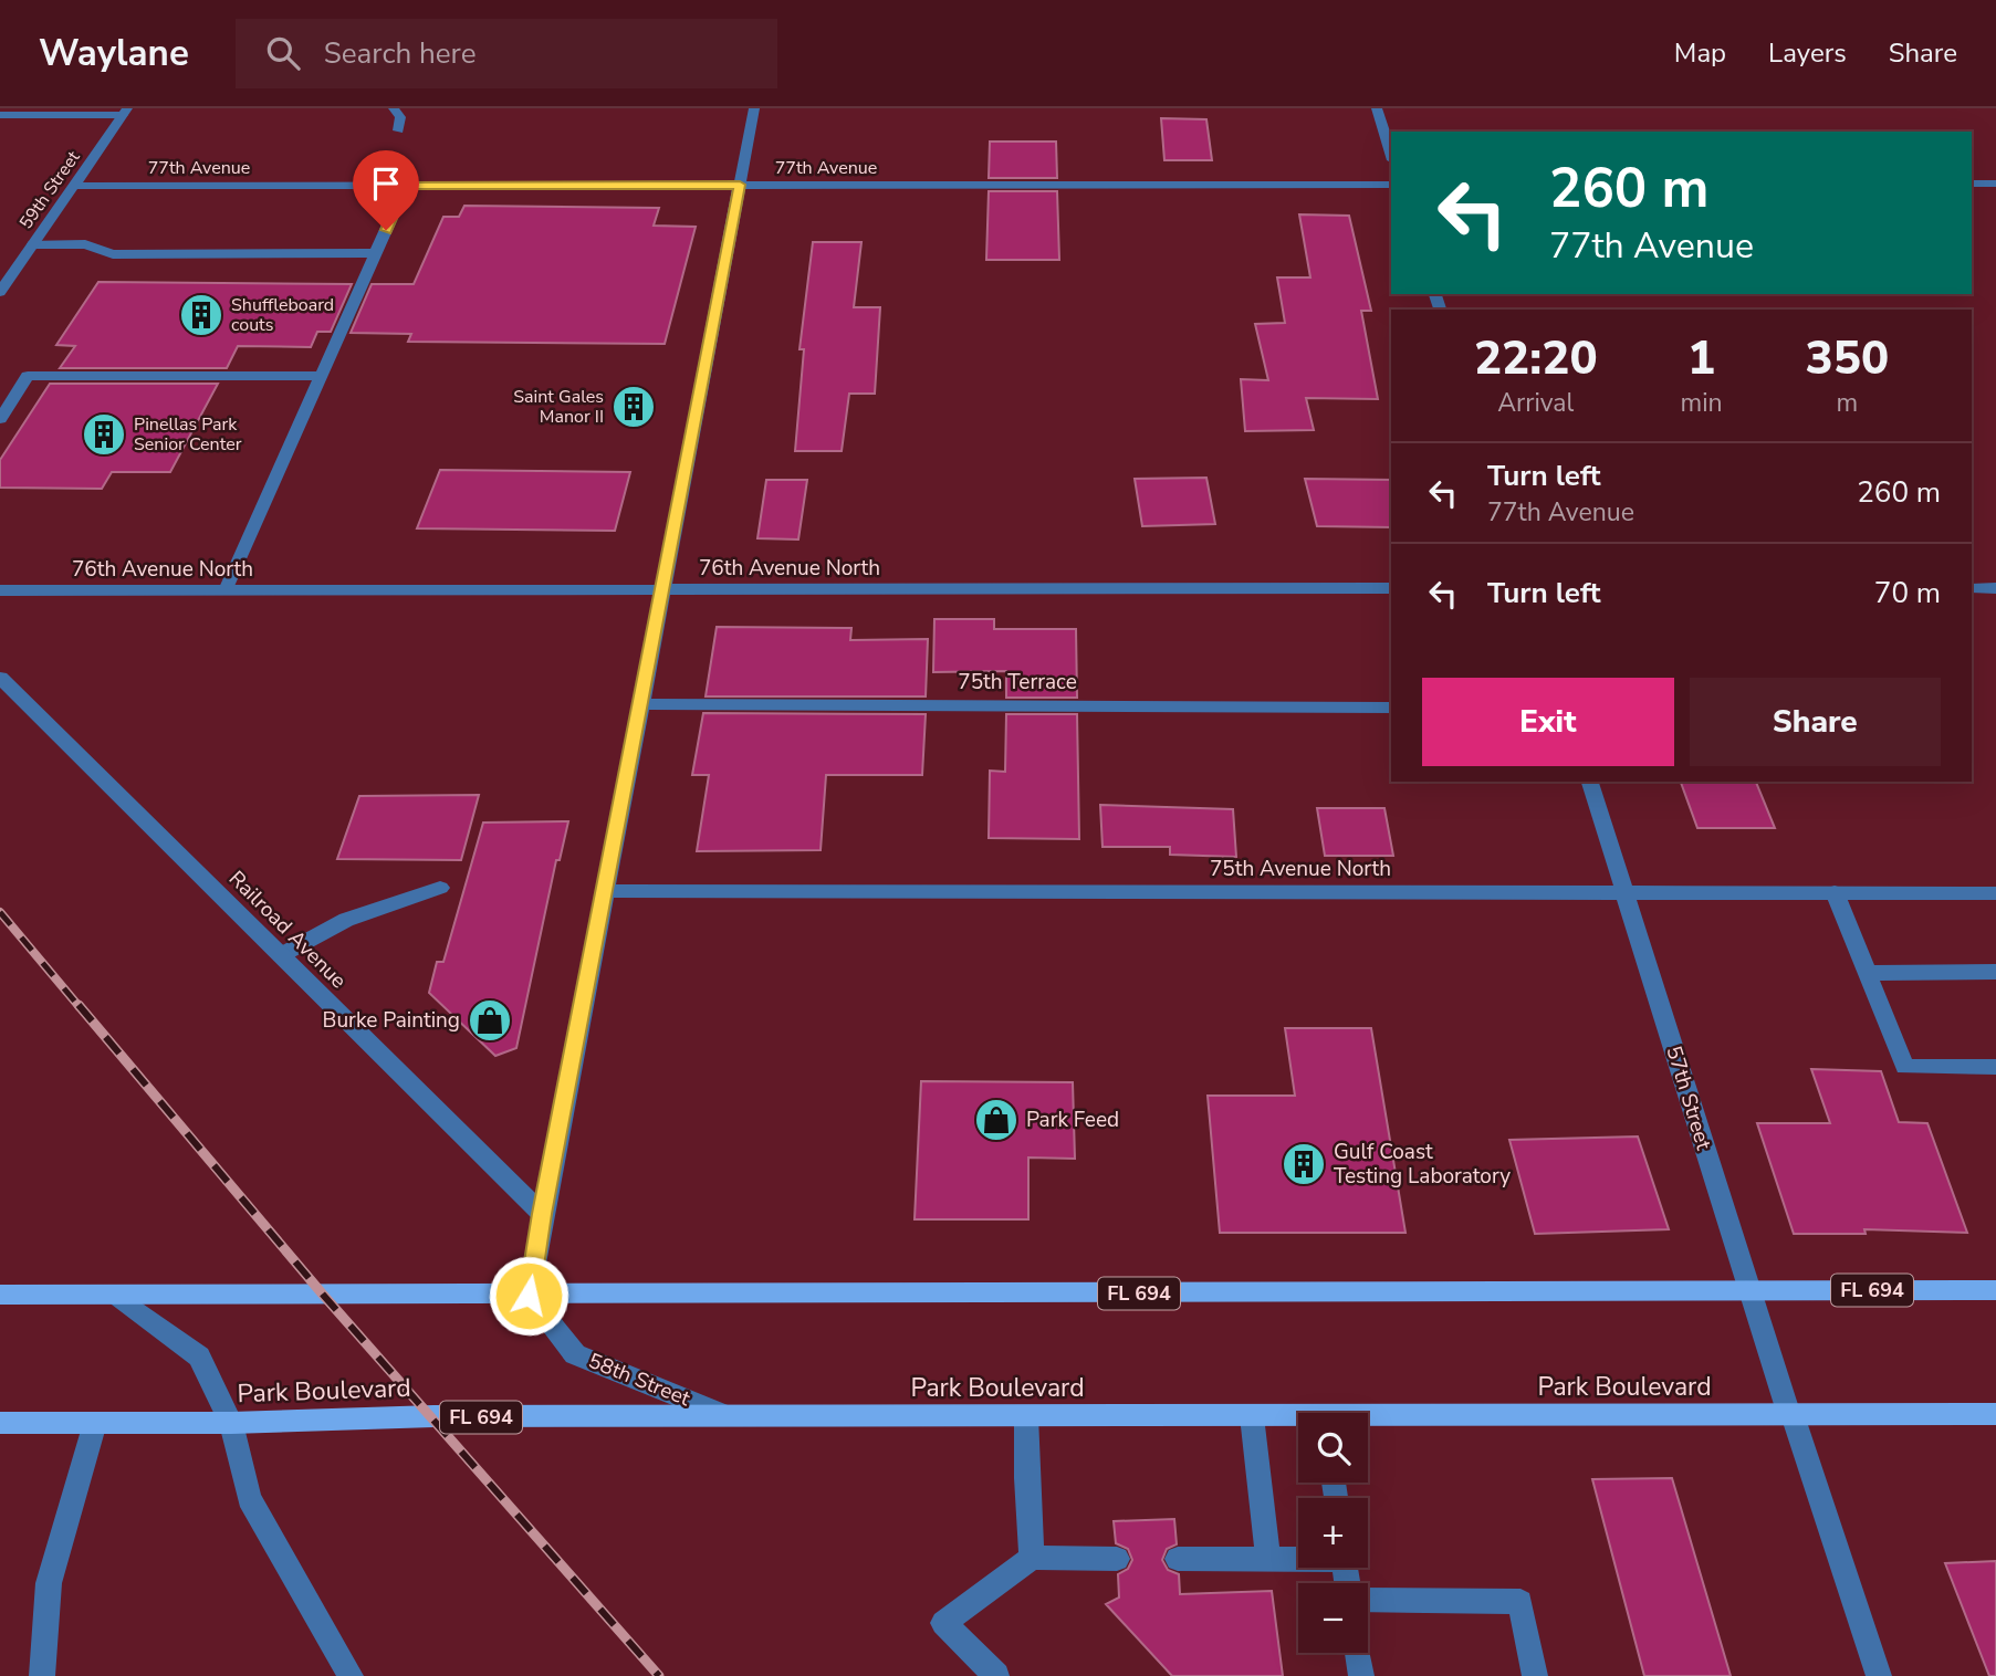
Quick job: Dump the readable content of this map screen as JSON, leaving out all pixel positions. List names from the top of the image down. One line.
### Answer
{"streets":{"main road":["FL 694","Park Boulevard"],"street":["77th Avenue","59th Street","76th Avenue North","75th Terrace","75th Avenue North","Railroad Avenue","57th Street","58th Street"]},"crossings":[["77th Avenue","59th Street"],["75th Avenue North","57th Street"],["57th Street","FL 694"],["57th Street","Park Boulevard"],["FL 694","58th Street"],["58th Street","Park Boulevard"]],"places":{"building":["Shuffleboard couts","Saint Gales Manor II","Pinellas Park Senior Center","Gulf Coast Testing Laboratory"],"shop":["Burke Painting","Park Feed"]},"page":{"header":"Waylane","search":"Search here","nav":["Map","Layers","Share"],"turn":["260 m","77th Avenue"],"eta":["22:20","Arrival","1","min","350","m"],"list":[{"name":"Turn left","note":"77th Avenue","value":"260 m"},{"name":"Turn left","value":"70 m"}],"buttons":["Exit","Share"],"map_buttons":["+","−"]}}
